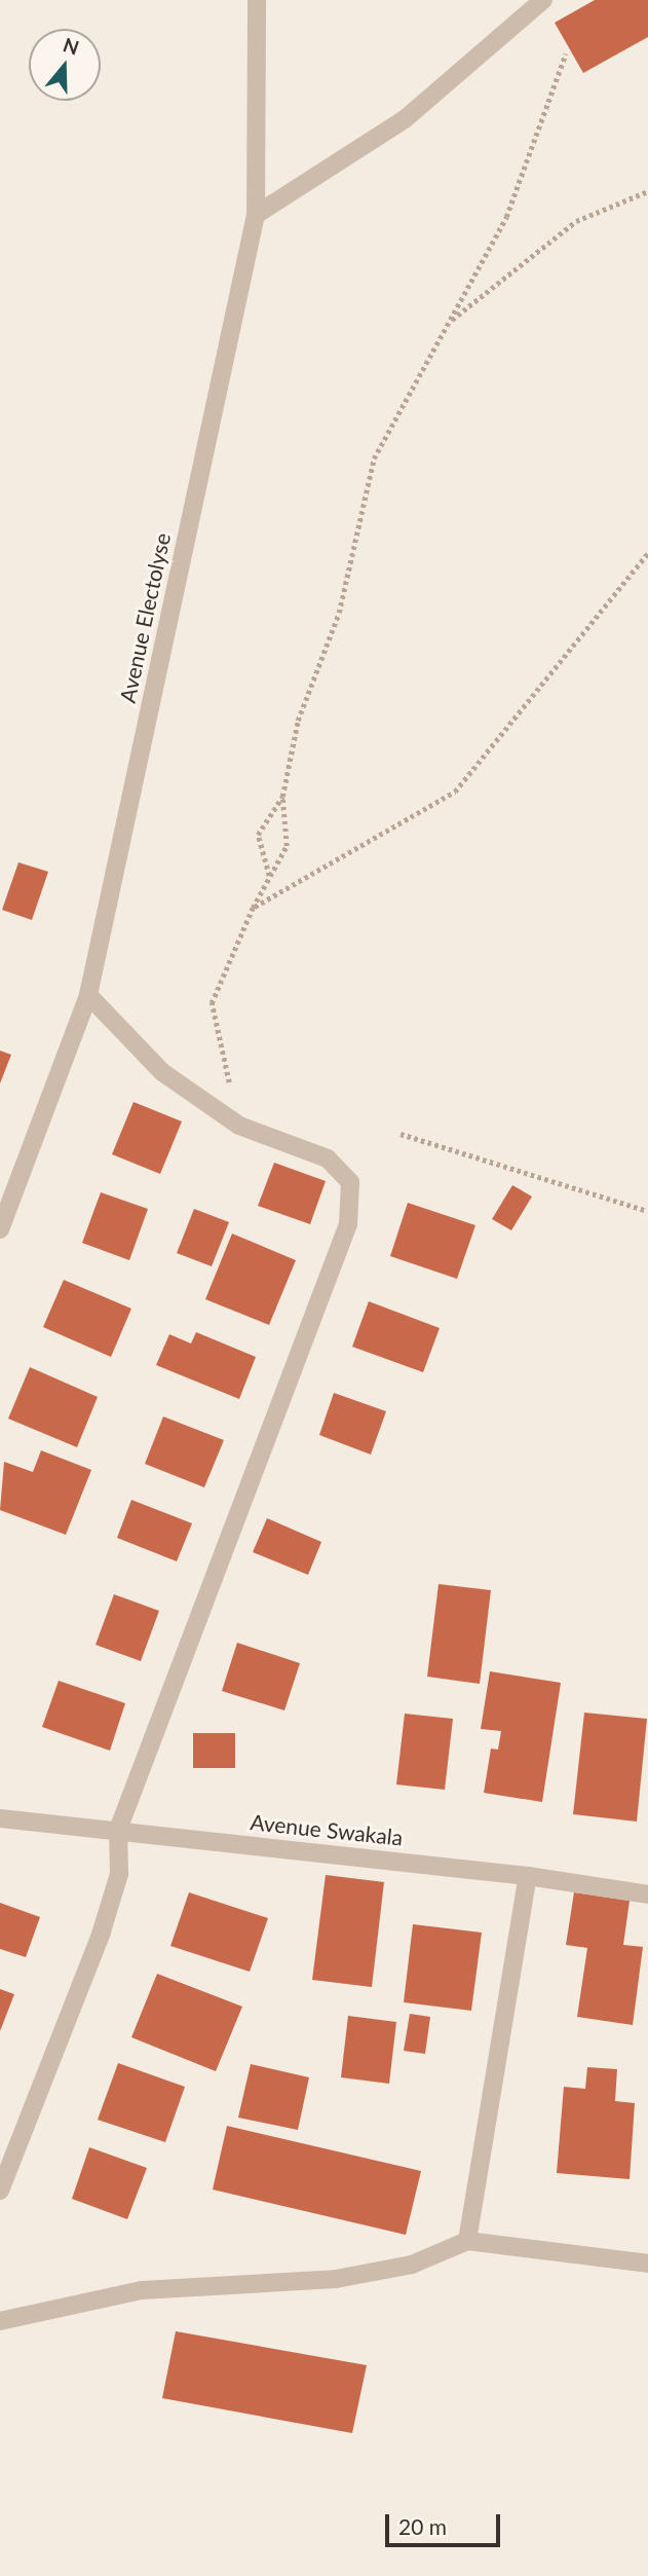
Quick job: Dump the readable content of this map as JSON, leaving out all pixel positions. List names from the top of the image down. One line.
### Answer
{"streets":{"street":["Avenue Electolyse","Avenue Swakala"]},"scale_bar":"20 m","north":"top"}
